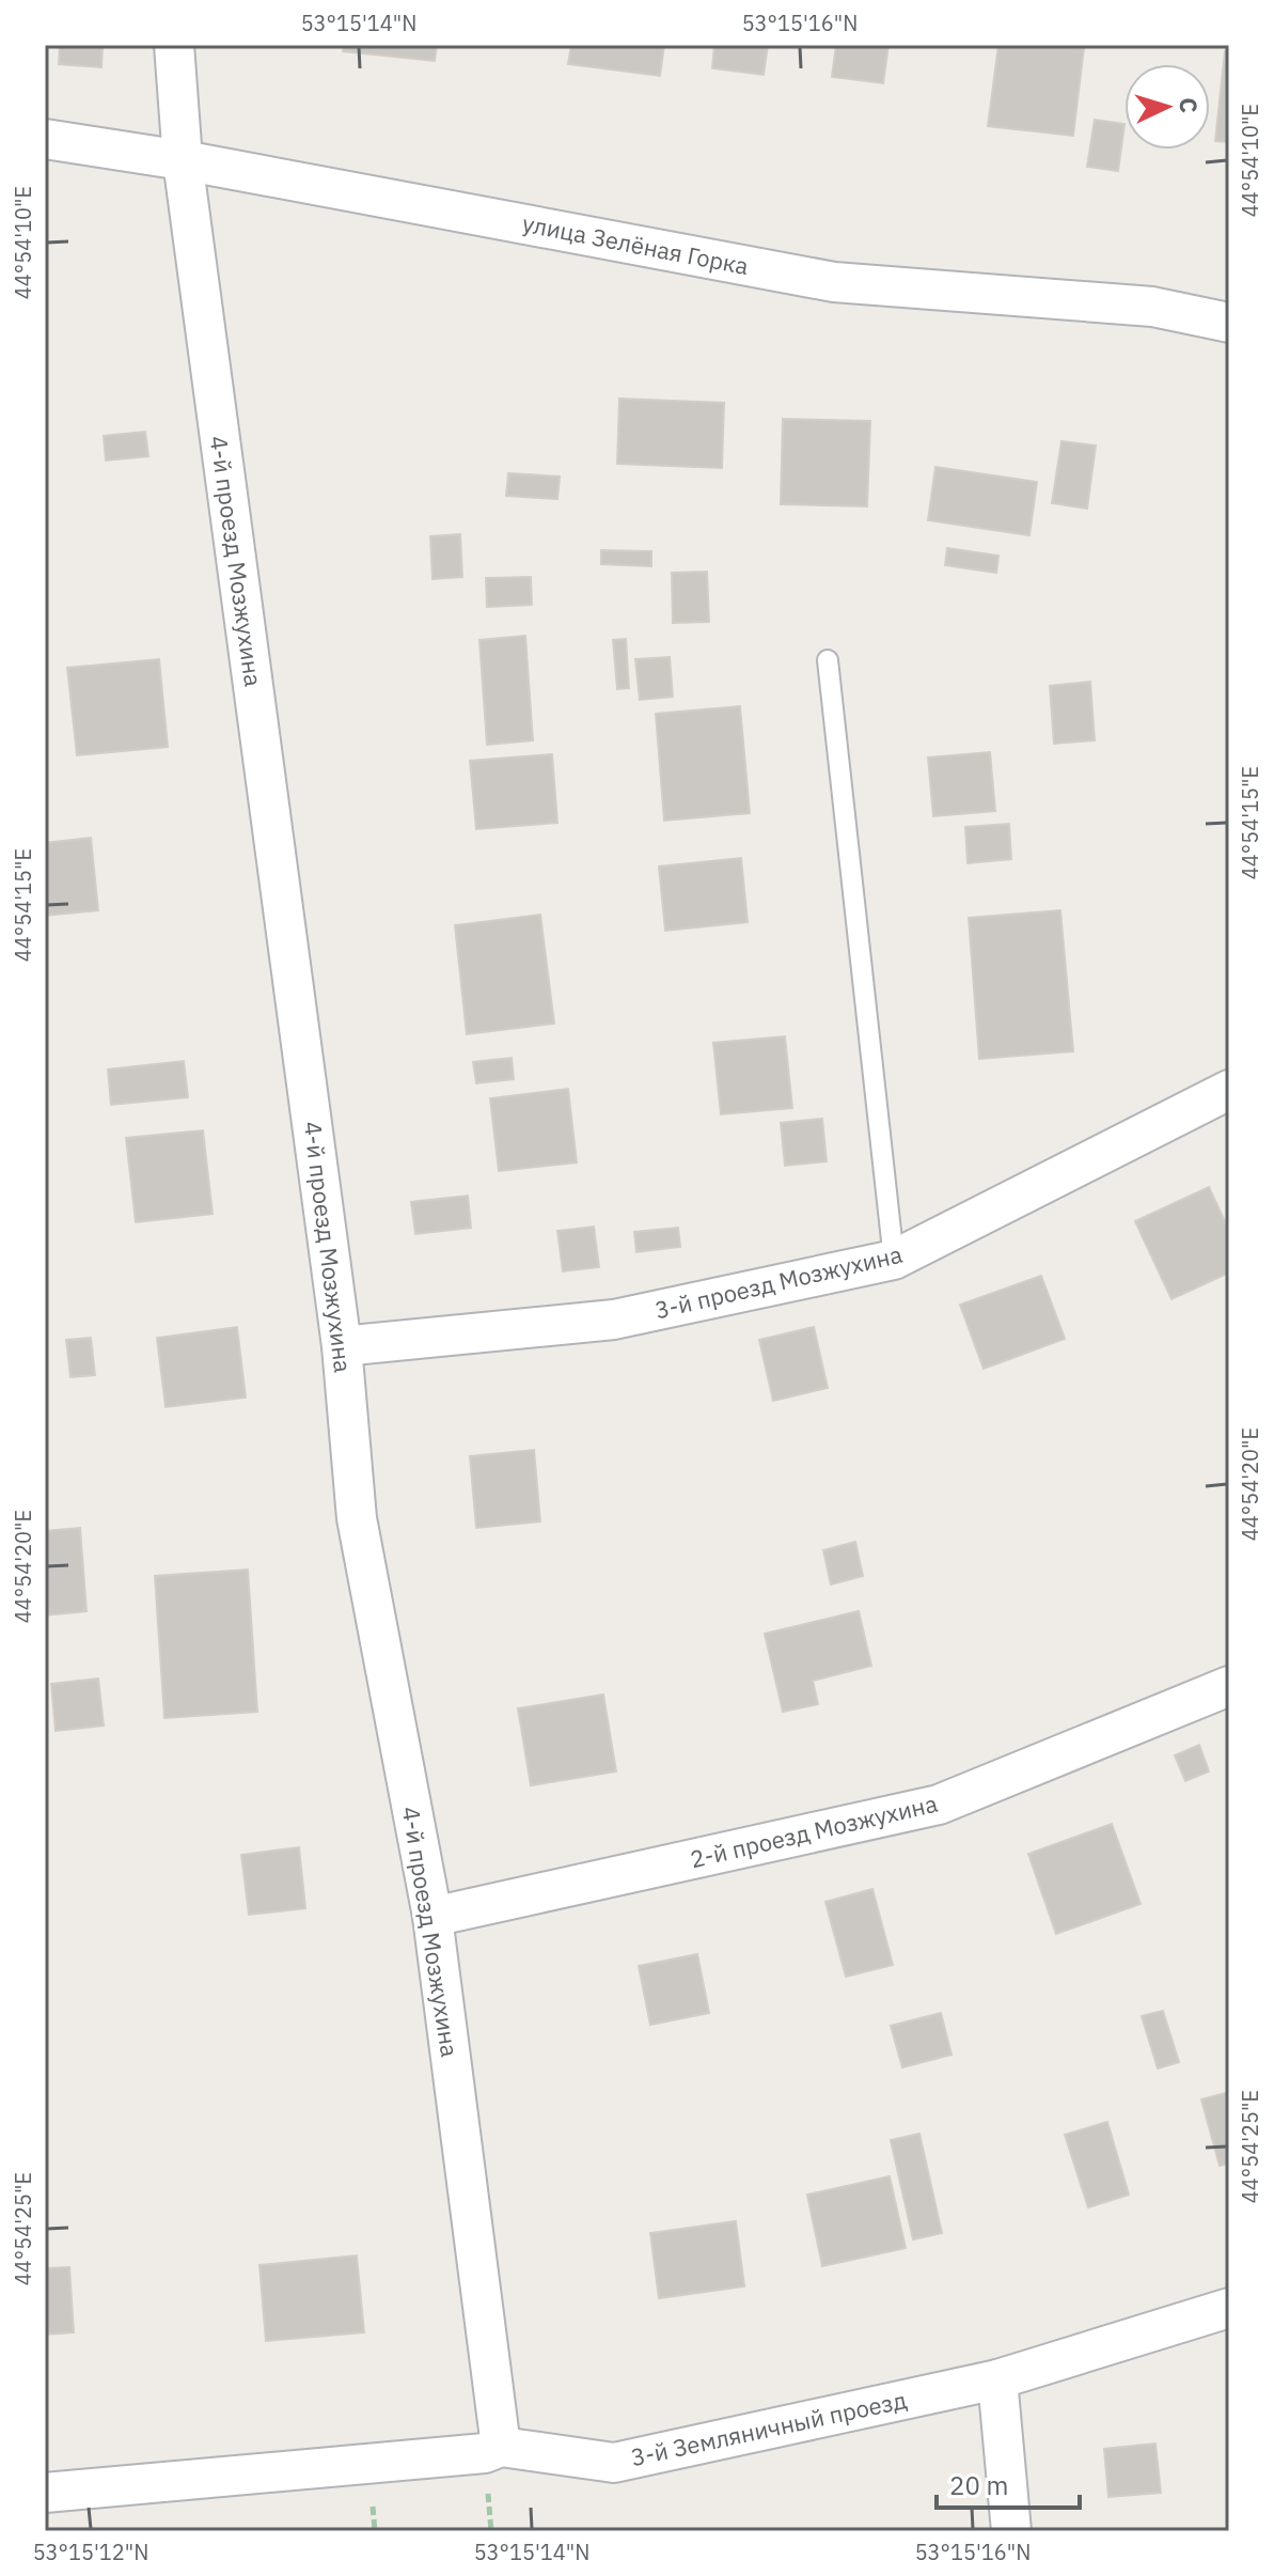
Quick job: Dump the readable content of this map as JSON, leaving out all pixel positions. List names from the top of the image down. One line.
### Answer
{"streets":{"street":["улица Зелёная Горка","4-й проезд Мозжухина","3-й проезд Мозжухина","2-й проезд Мозжухина","3-й Земляничный проезд"]},"crossings":[["улица Зелёная Горка","4-й проезд Мозжухина"],["4-й проезд Мозжухина","3-й проезд Мозжухина"],["4-й проезд Мозжухина","2-й проезд Мозжухина"],["4-й проезд Мозжухина","3-й Земляничный проезд"]],"scale_bar":"20 m","north":"right","coordinates":["53°15'14\"N","53°15'16\"N","44°54'10\"E","44°54'15\"E","44°54'20\"E","44°54'25\"E","53°15'12\"N"]}
